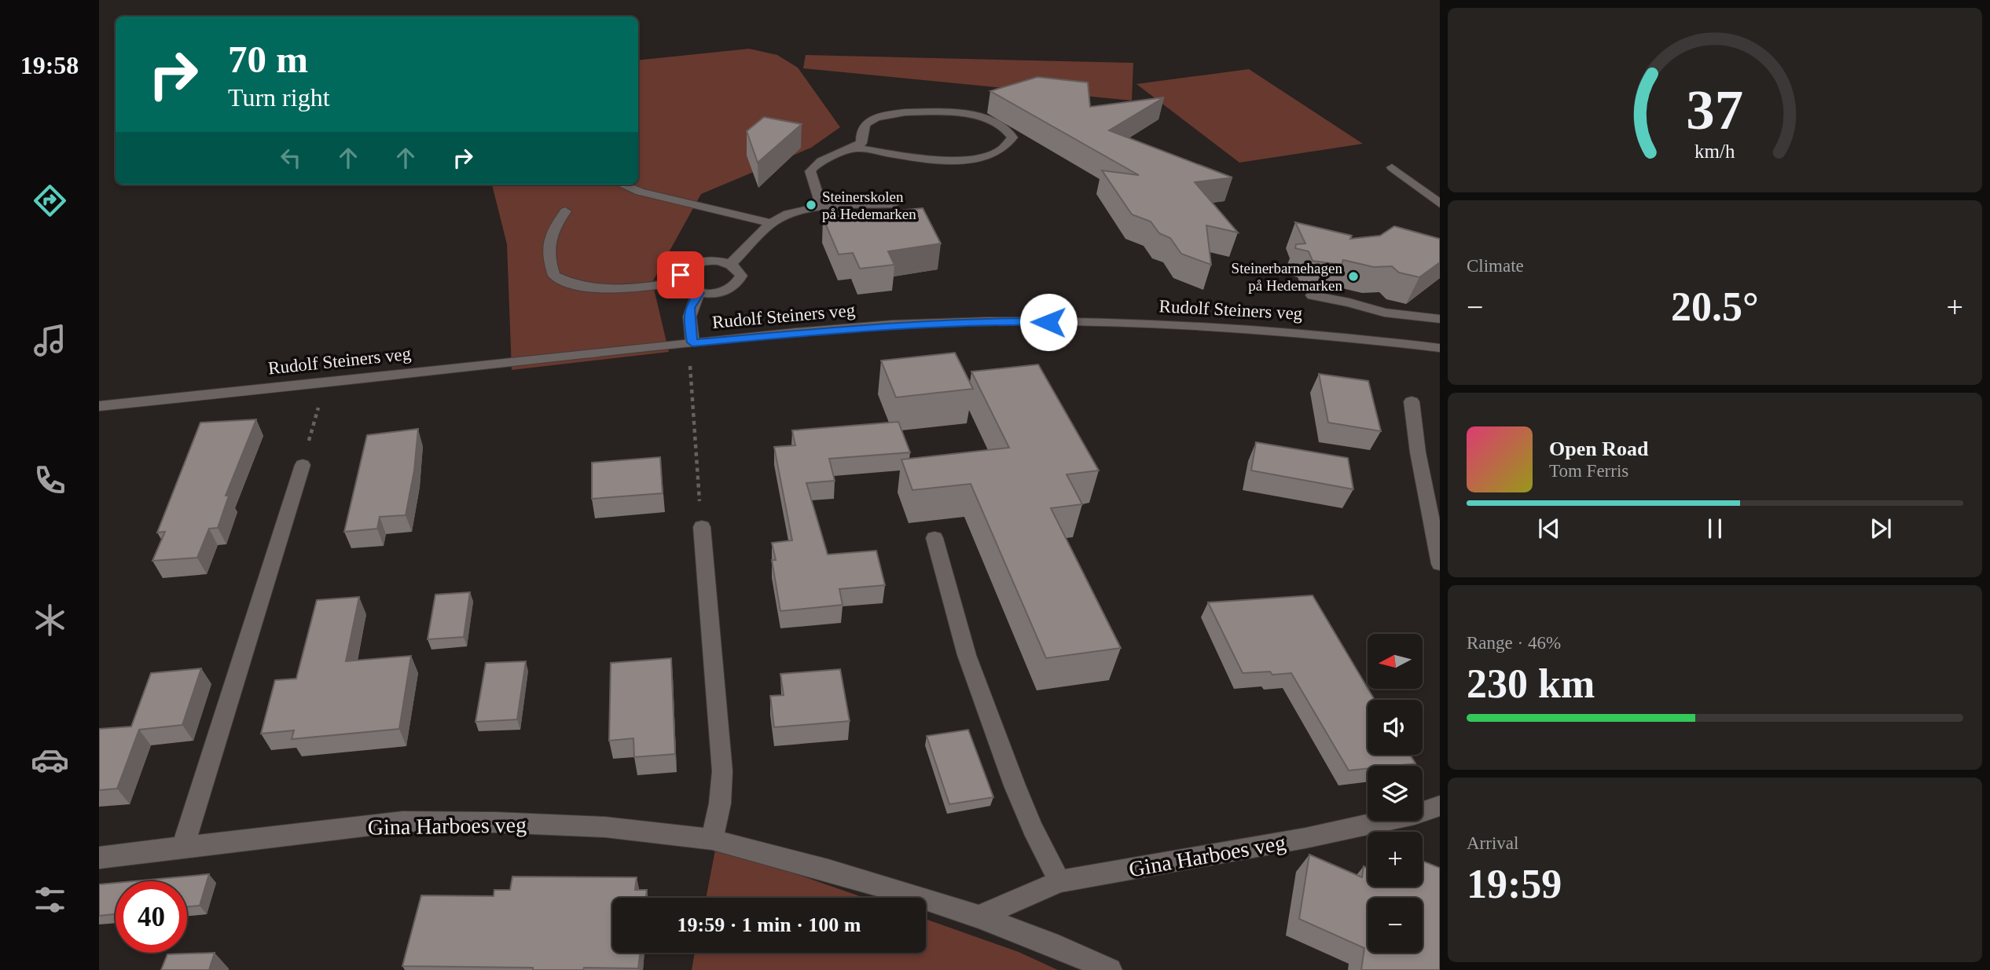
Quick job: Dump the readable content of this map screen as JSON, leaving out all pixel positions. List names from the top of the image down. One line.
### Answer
{"streets":{"street":["Rudolf Steiners veg","Gina Harboes veg"]},"places":["Steinerskolen på Hedemarken","Steinerbarnehagen på Hedemarken"],"north":"left","page":{"tabs":"19:58","turn":["70 m","Turn right"],"tile":["Climate",["Range · 46%","230 km"],["Arrival","19:59"]],"heat":["−","20.5°","+"],"song":["Open Road","Tom Ferris"],"map_buttons":["+","−"],"limit":"40","trip":"19:59 · 1 min · 100 m","gauge":["37","km/h"]}}
